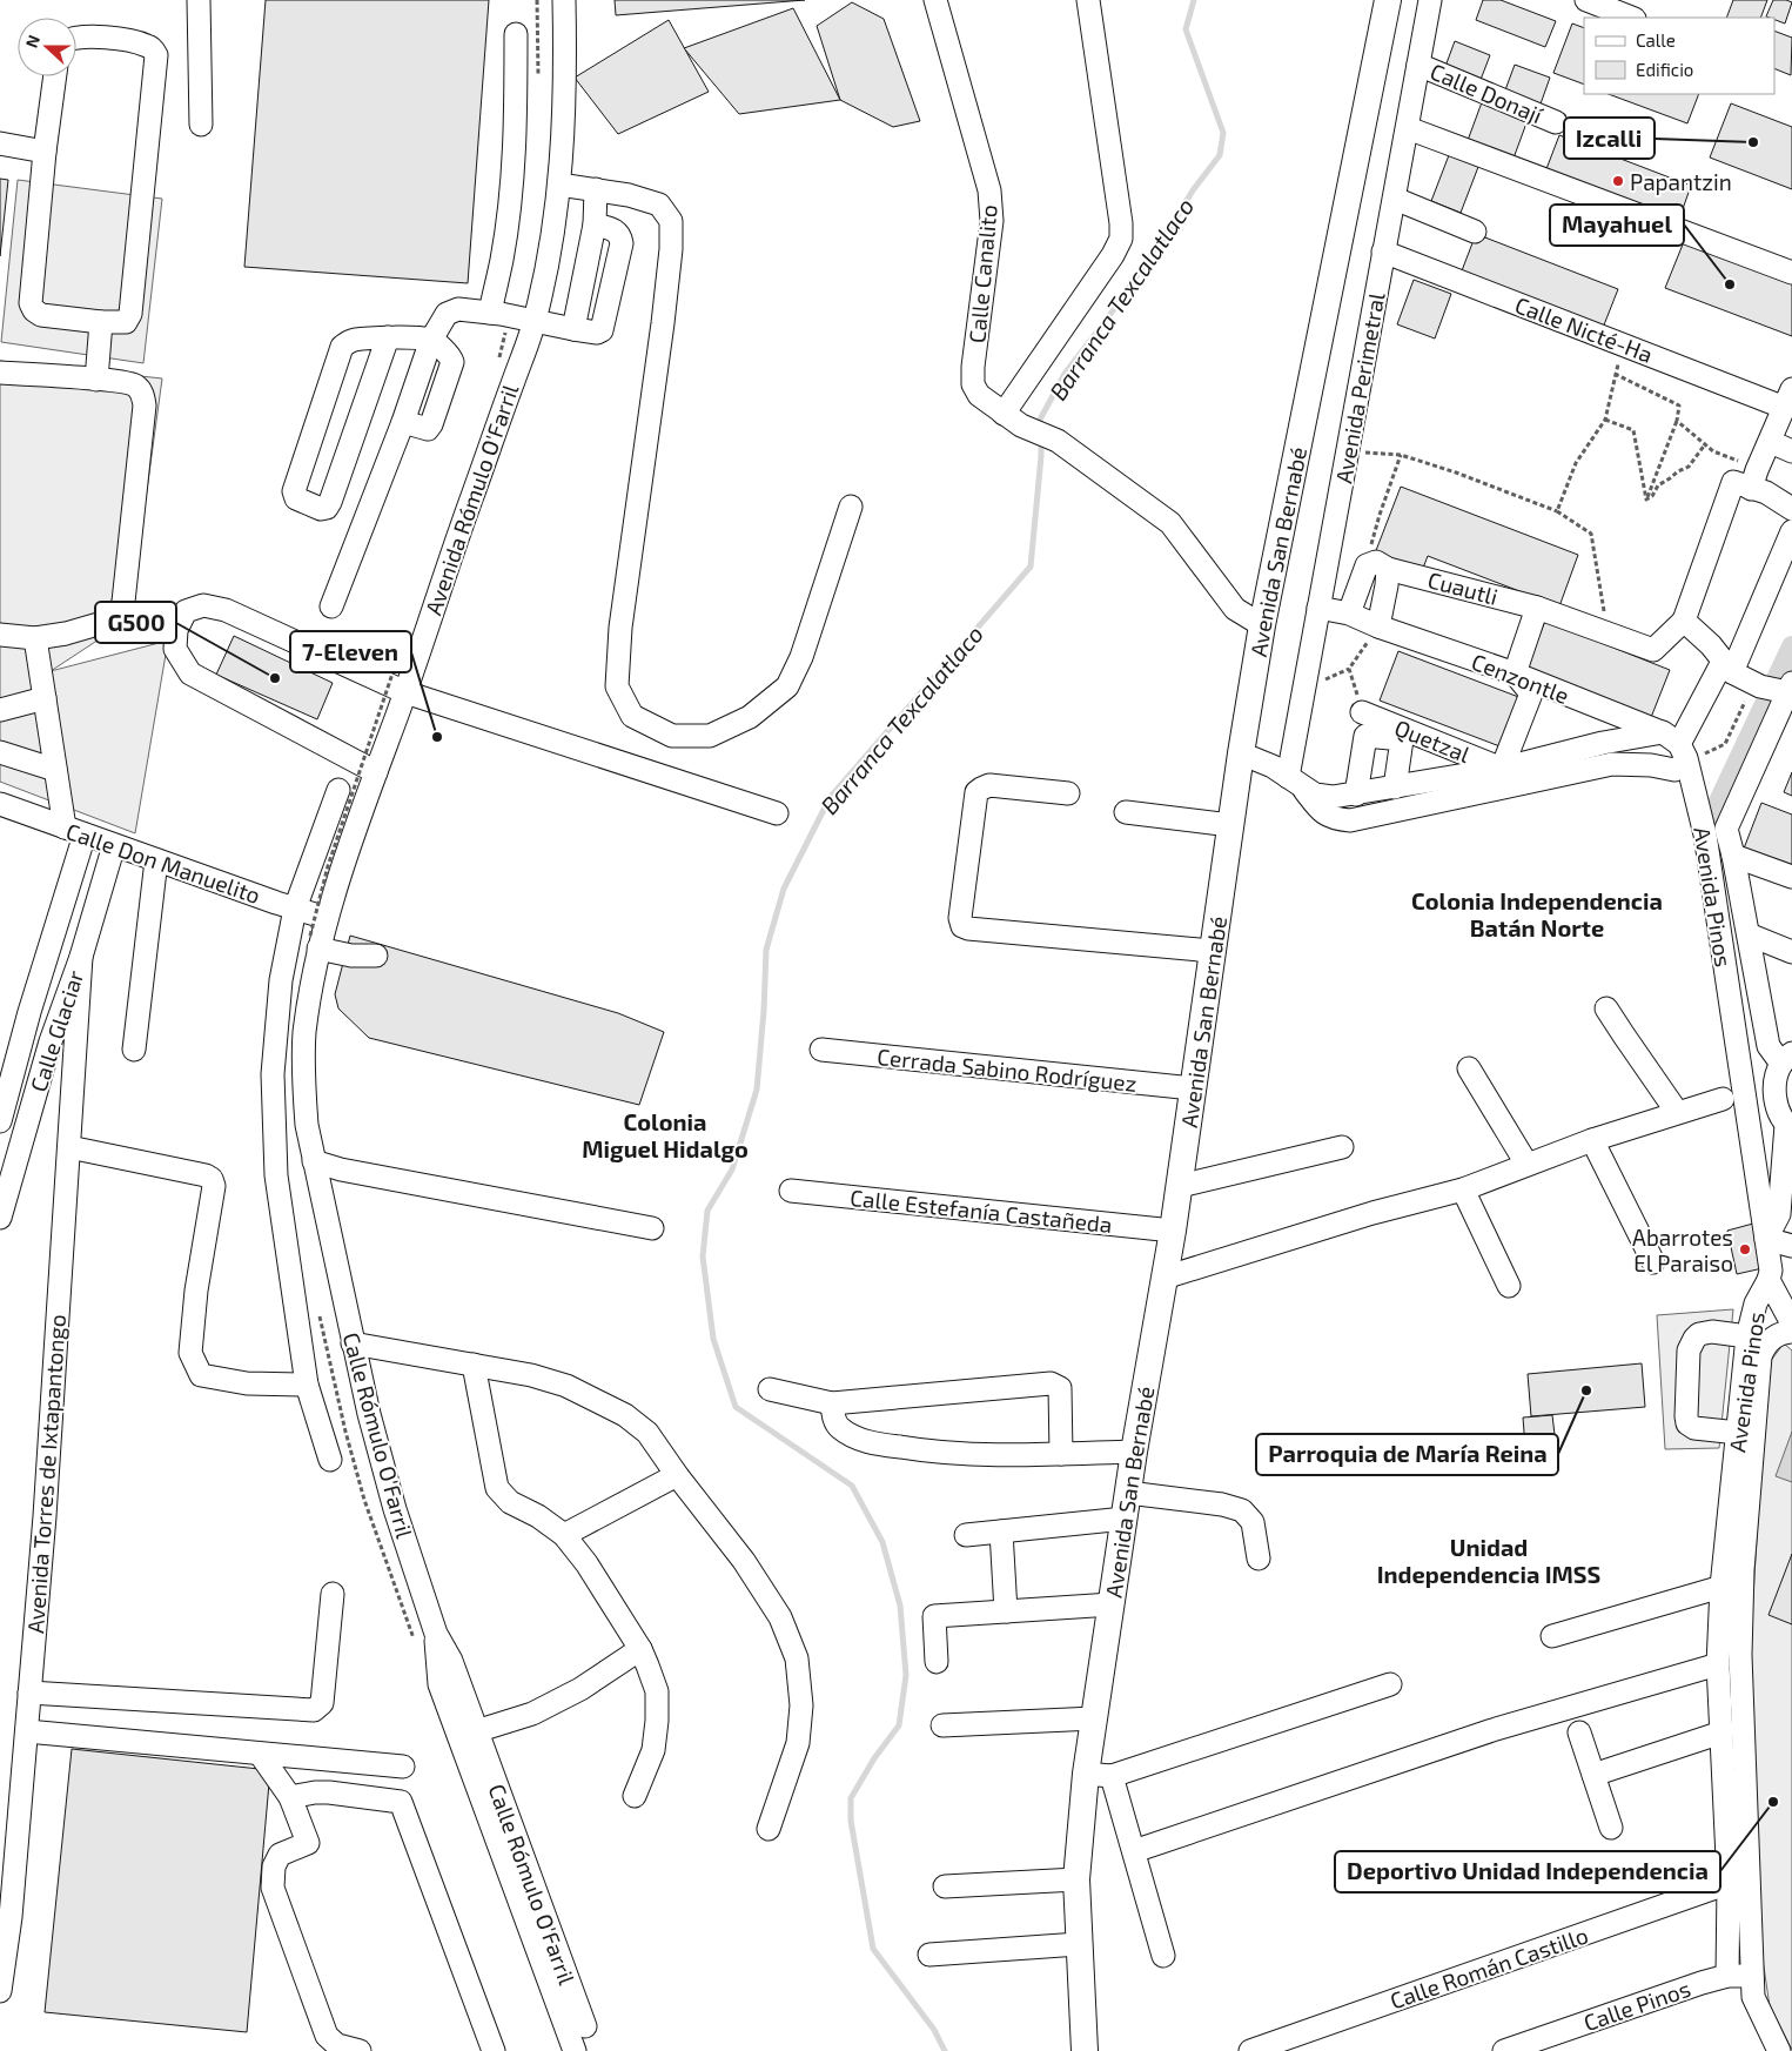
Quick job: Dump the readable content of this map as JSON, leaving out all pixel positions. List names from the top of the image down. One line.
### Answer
{"streets":{"main road":["Avenida San Bernabé"],"street":["Calle Donají","Calle Canalito","Calle Nicté-Ha","Avenida Perimetral","Avenida Rómulo O'Farril","Cuautli","Cenzontle","Quetzal","Calle Don Manuelito","Avenida Pinos","Calle Glaciar","Cerrada Sabino Rodríguez","Calle Estefanía Castañeda","Calle Rómulo O'Farril","Avenida Torres de Ixtapantongo","Calle Román Castillo","Calle Pinos"]},"crossings":[["Calle Donají","Avenida Perimetral"],["Calle Nicté-Ha","Avenida Perimetral"],["Avenida Perimetral","Cenzontle"],["Avenida Rómulo O'Farril","Calle Don Manuelito"],["Avenida Rómulo O'Farril","Calle Rómulo O'Farril"],["Avenida San Bernabé","Cerrada Sabino Rodríguez"],["Avenida San Bernabé","Calle Estefanía Castañeda"],["Cenzontle","Avenida Pinos"],["Calle Don Manuelito","Calle Glaciar"],["Avenida Pinos","Calle Román Castillo"],["Avenida Pinos","Calle Pinos"],["Calle Glaciar","Avenida Torres de Ixtapantongo"]],"districts":["Colonia Independencia Batán Norte","Colonia Miguel Hidalgo","Unidad Independencia IMSS"],"water":["Barranca Texcalatlaco"],"places":["Izcalli","Papantzin","Mayahuel","G500","7-Eleven","Abarrotes El Paraiso","Parroquia de María Reina","Deportivo Unidad Independencia"],"legend":["Calle","Edificio"],"north":"left"}
